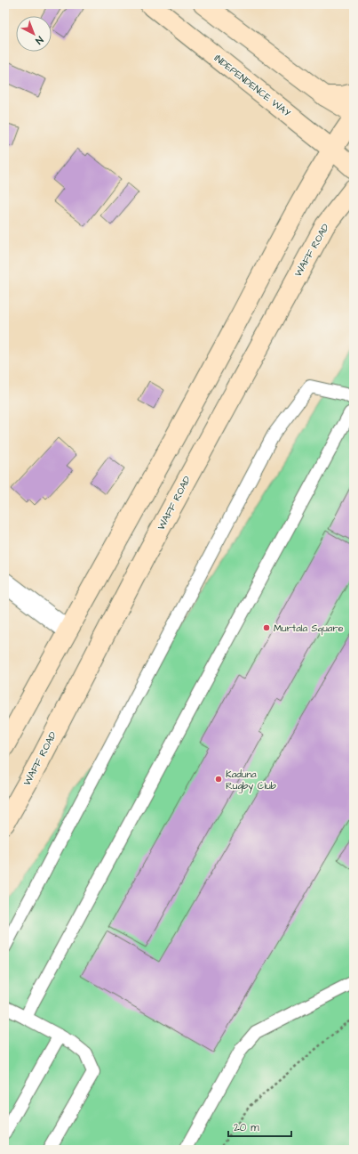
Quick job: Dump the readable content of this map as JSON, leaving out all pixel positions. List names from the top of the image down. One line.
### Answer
{"streets":{"street":["INDEPENDENCE WAY","WAFF ROAD"]},"places":["Murtala Square","Kaduna Rugby Club"],"scale_bar":"20 m","north":"bottom right"}
